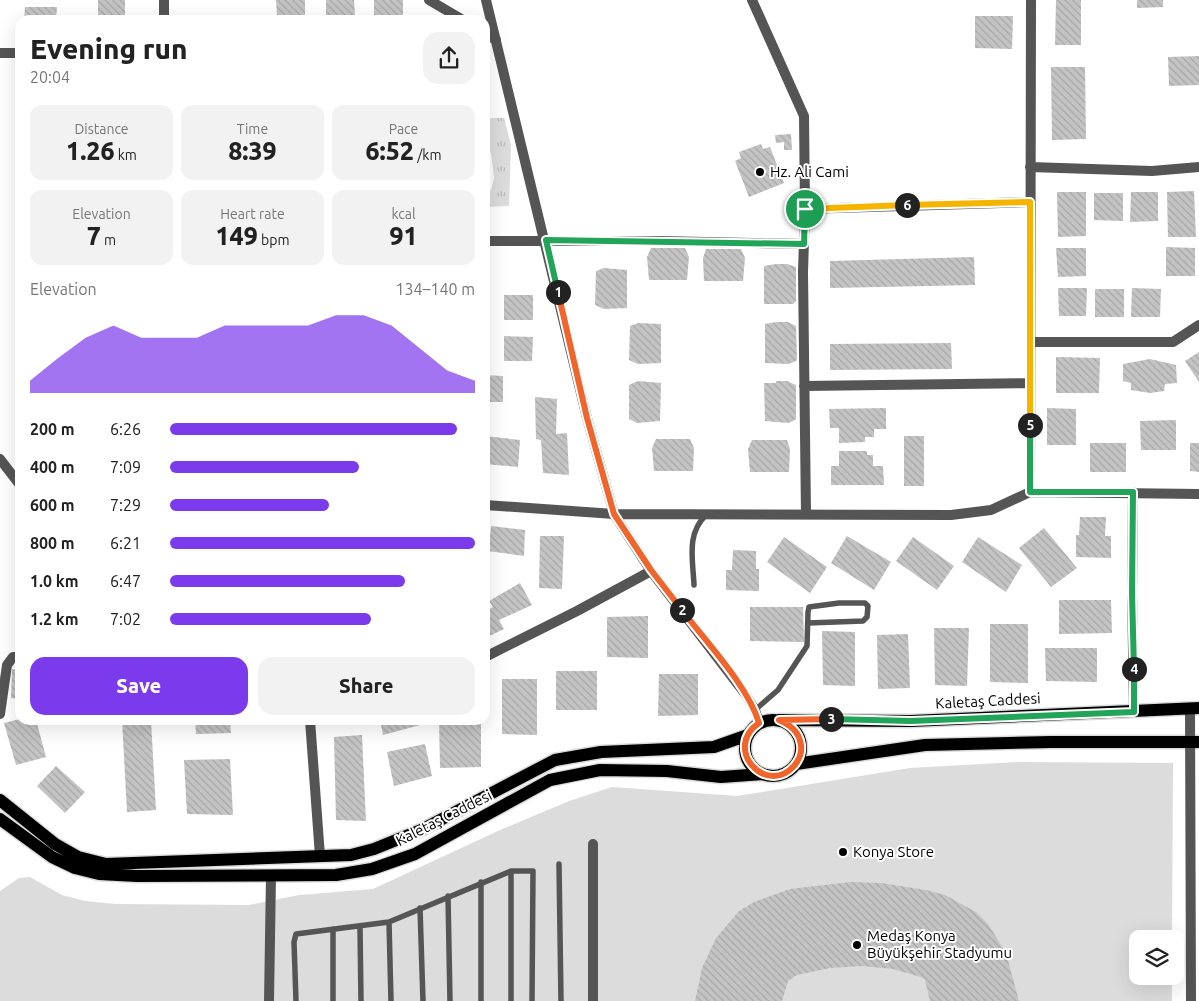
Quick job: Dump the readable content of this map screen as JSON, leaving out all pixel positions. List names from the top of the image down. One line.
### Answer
{"streets":{"main road":["Kaletaş Caddesi"]},"places":["Hz. Ali Cami","Konya Store","Medaş Konya Büyükşehir Stadyumu"],"page":{"heading":["Evening run","20:04"],"stats":[["Distance","1.26 km"],["Time","8:39"],["Pace","6:52 /km"],["Elevation","7 m"],["Heart rate","149 bpm"],["kcal","91"]],"pins":["6","1","5","2","4","3"],"chart":["Elevation","134–140 m"],"list":[{"name":"200 m","note":"6:26"},{"name":"400 m","note":"7:09"},{"name":"600 m","note":"7:29"},{"name":"800 m","note":"6:21"},{"name":"1.0 km","note":"6:47"},{"name":"1.2 km","note":"7:02"}],"buttons":["Save","Share"]}}
